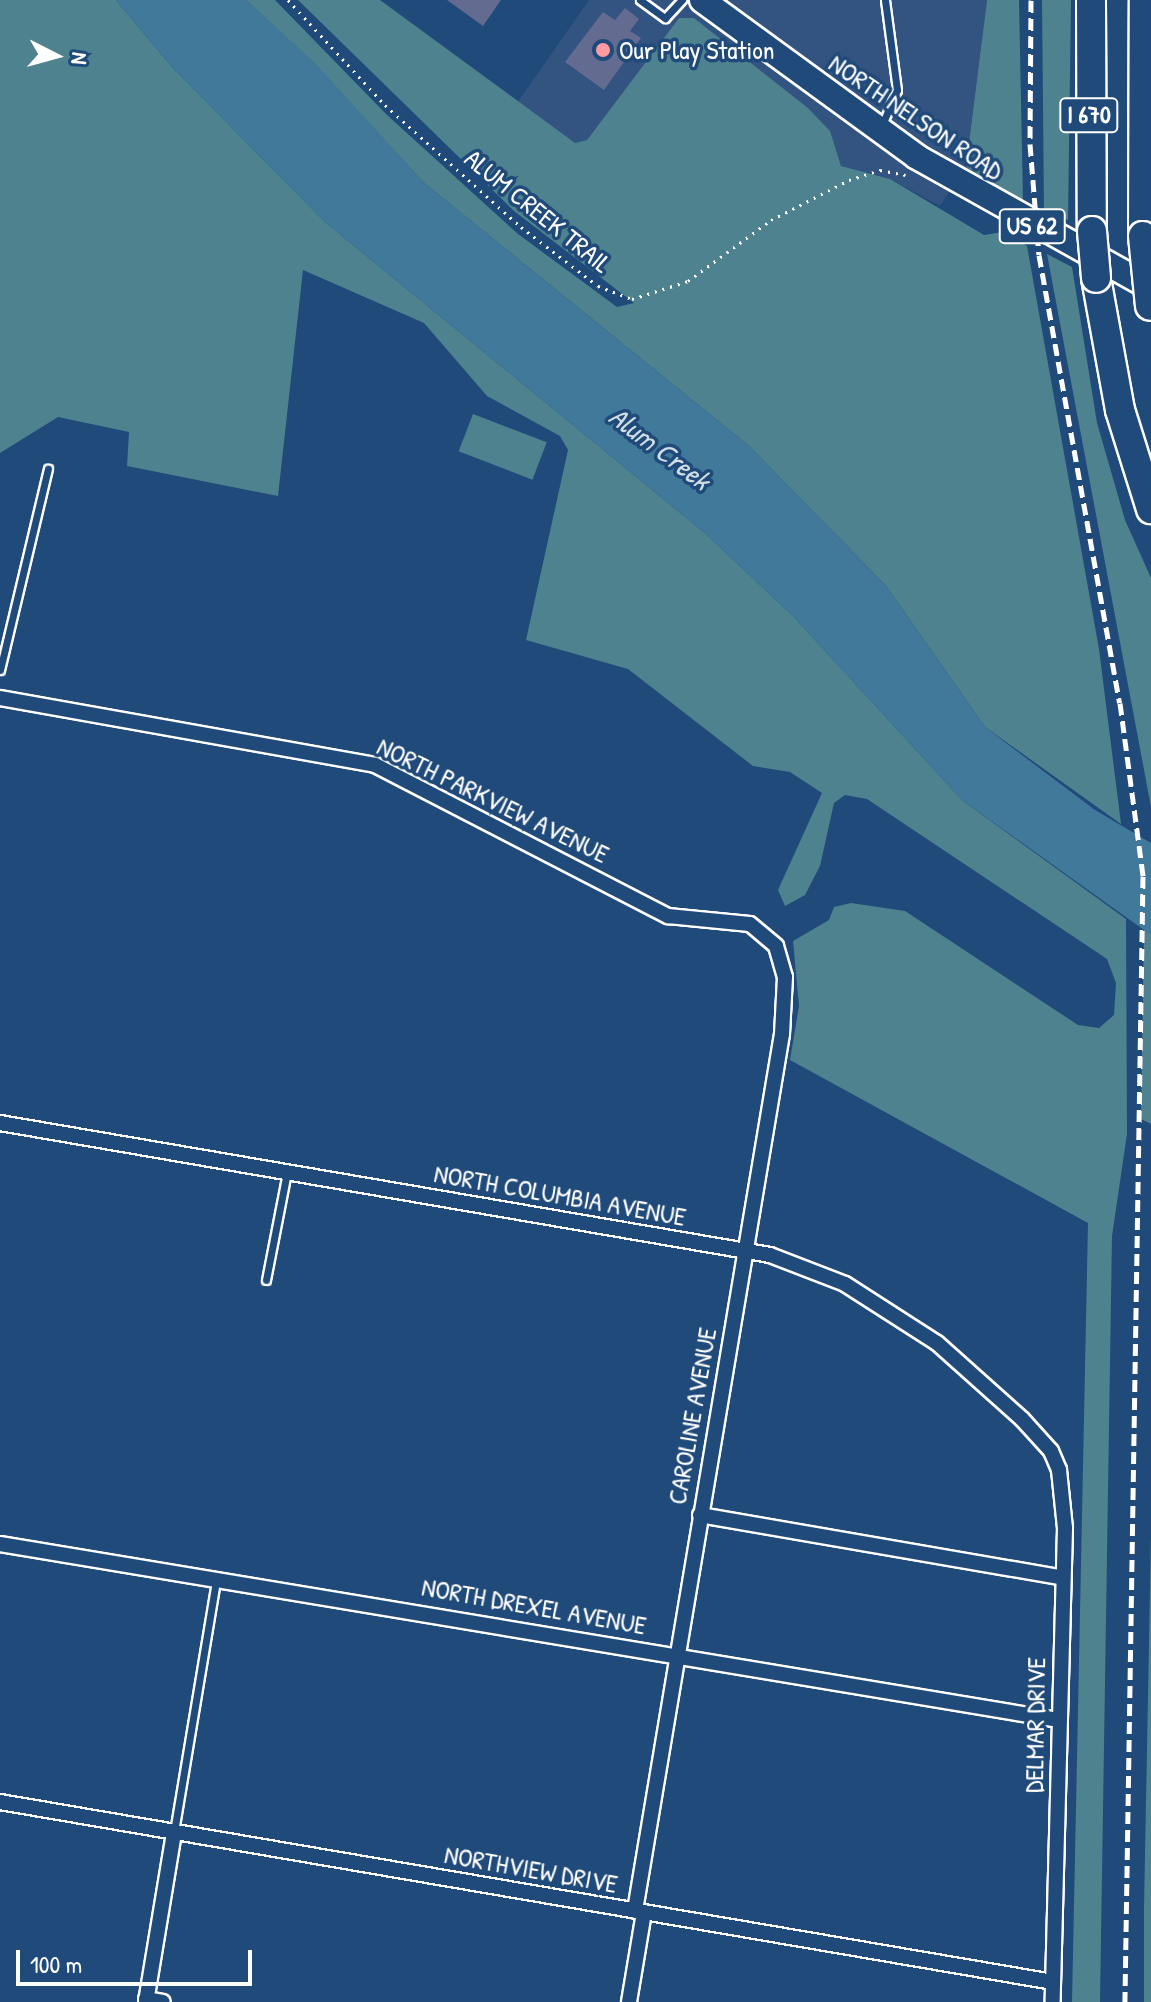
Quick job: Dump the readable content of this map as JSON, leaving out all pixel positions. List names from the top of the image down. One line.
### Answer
{"streets":{"highway":["I 670"],"main road":["NORTH NELSON ROAD","US 62"],"street":["NORTH PARKVIEW AVENUE","NORTH COLUMBIA AVENUE","CAROLINE AVENUE","NORTH DREXEL AVENUE","DELMAR DRIVE","NORTHVIEW DRIVE"],"path":["ALUM CREEK TRAIL"]},"crossings":[["NORTH PARKVIEW AVENUE","CAROLINE AVENUE"],["NORTH COLUMBIA AVENUE","CAROLINE AVENUE"],["NORTH COLUMBIA AVENUE","DELMAR DRIVE"],["CAROLINE AVENUE","NORTH DREXEL AVENUE"],["CAROLINE AVENUE","NORTHVIEW DRIVE"],["NORTH DREXEL AVENUE","DELMAR DRIVE"],["DELMAR DRIVE","NORTHVIEW DRIVE"]],"water":["Alum Creek"],"places":["Our Play Station"],"scale_bar":"100 m","north":"right"}
